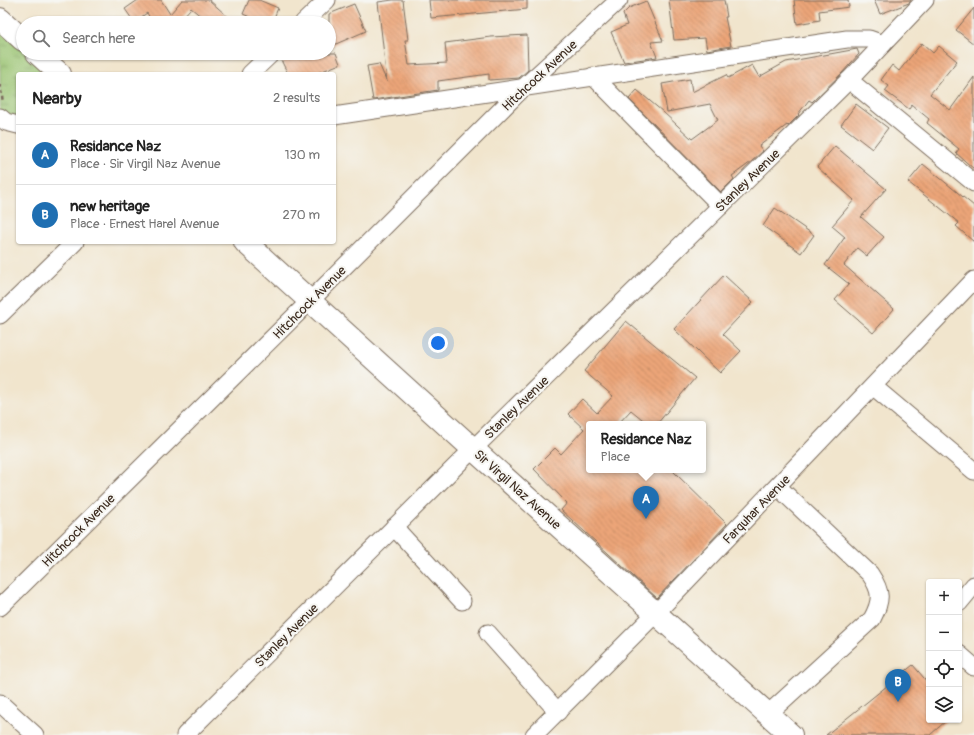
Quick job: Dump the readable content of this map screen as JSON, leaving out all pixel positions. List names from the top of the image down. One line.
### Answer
{"streets":{"main road":["Sir Virgil Naz Avenue"],"street":["Hitchcock Avenue","Stanley Avenue","Farquhar Avenue"]},"crossings":[["Hitchcock Avenue","Sir Virgil Naz Avenue"],["Stanley Avenue","Sir Virgil Naz Avenue"],["Sir Virgil Naz Avenue","Farquhar Avenue"]],"page":{"search":"Search here","heading":["Nearby","2 results"],"list":[{"mark":"A","name":"Residance Naz","note":"Place · Sir Virgil Naz Avenue","value":"130 m"},{"mark":"B","name":"new heritage","note":"Place · Ernest Harel Avenue","value":"270 m"}],"popup":["Residance Naz","Place"],"pins":["A","B"],"map_buttons":["+","−"]}}
